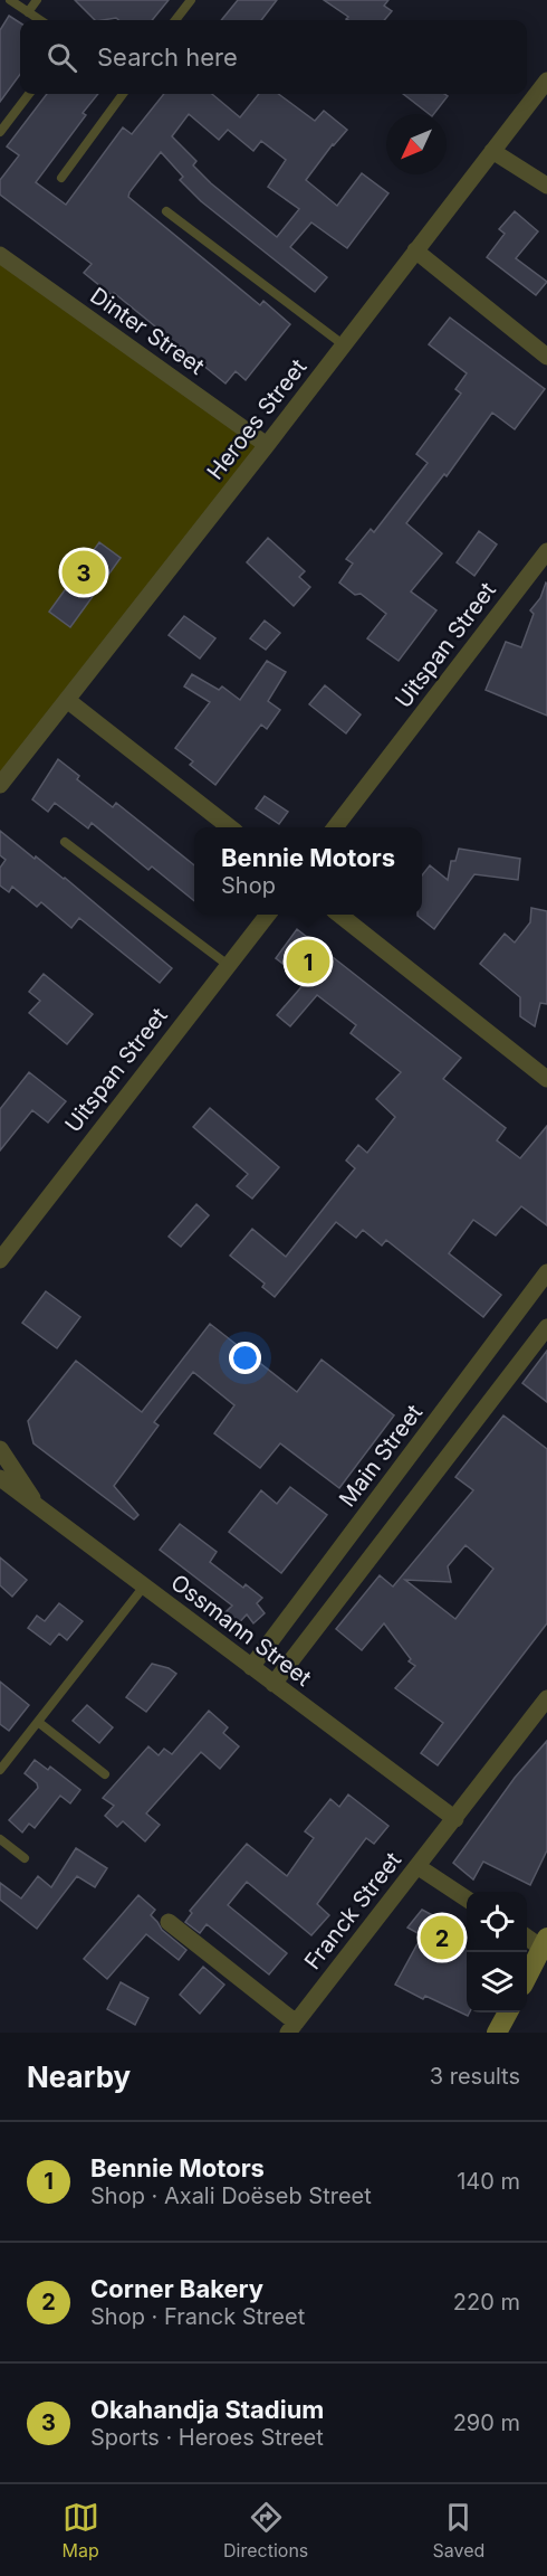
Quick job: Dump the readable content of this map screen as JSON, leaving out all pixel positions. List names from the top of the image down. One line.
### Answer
{"streets":{"street":["Dinter Street","Heroes Street","Uitspan Street","Main Street","Ossmann Street","Franck Street"]},"crossings":[["Dinter Street","Heroes Street"],["Main Street","Ossmann Street"],["Ossmann Street","Franck Street"]],"north":"bottom left","page":{"search":"Search here","pins":["3","1","2"],"popup":["Bennie Motors","Shop"],"heading":["Nearby","3 results"],"list":[{"mark":"1","name":"Bennie Motors","note":"Shop · Axali Doëseb Street","value":"140 m"},{"mark":"2","name":"Corner Bakery","note":"Shop · Franck Street","value":"220 m"},{"mark":"3","name":"Okahandja Stadium","note":"Sports · Heroes Street","value":"290 m"}],"nav":["Map","Directions","Saved"]}}
